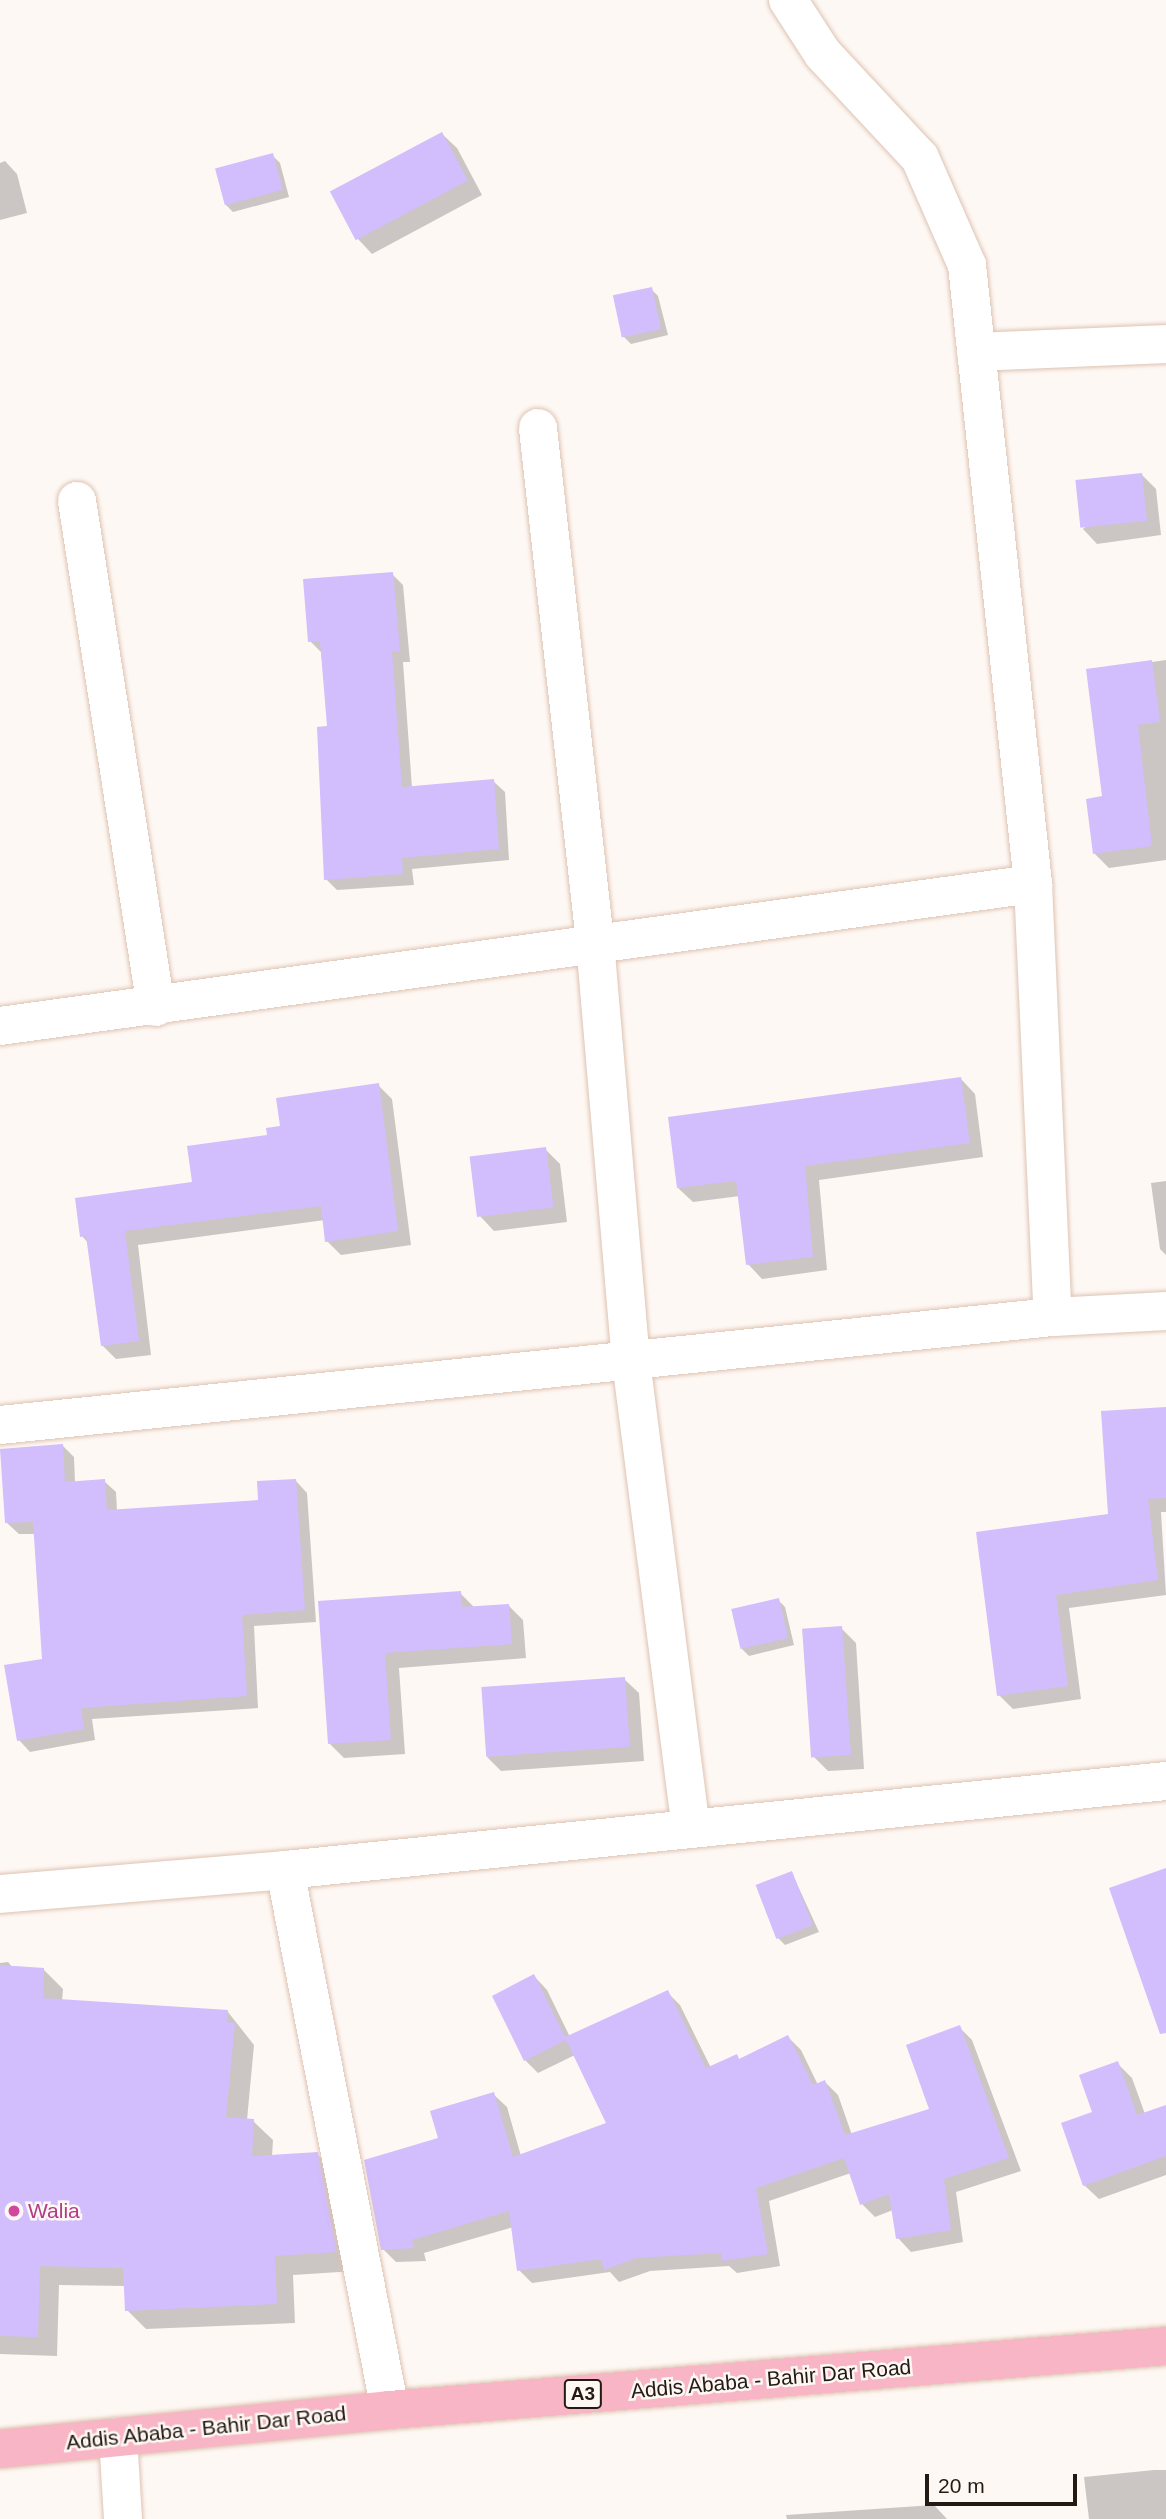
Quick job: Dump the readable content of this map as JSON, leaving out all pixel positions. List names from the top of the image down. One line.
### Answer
{"streets":{"highway":["Addis Ababa - Bahir Dar Road","A3"]},"places":["Walia"],"scale_bar":"20 m"}
